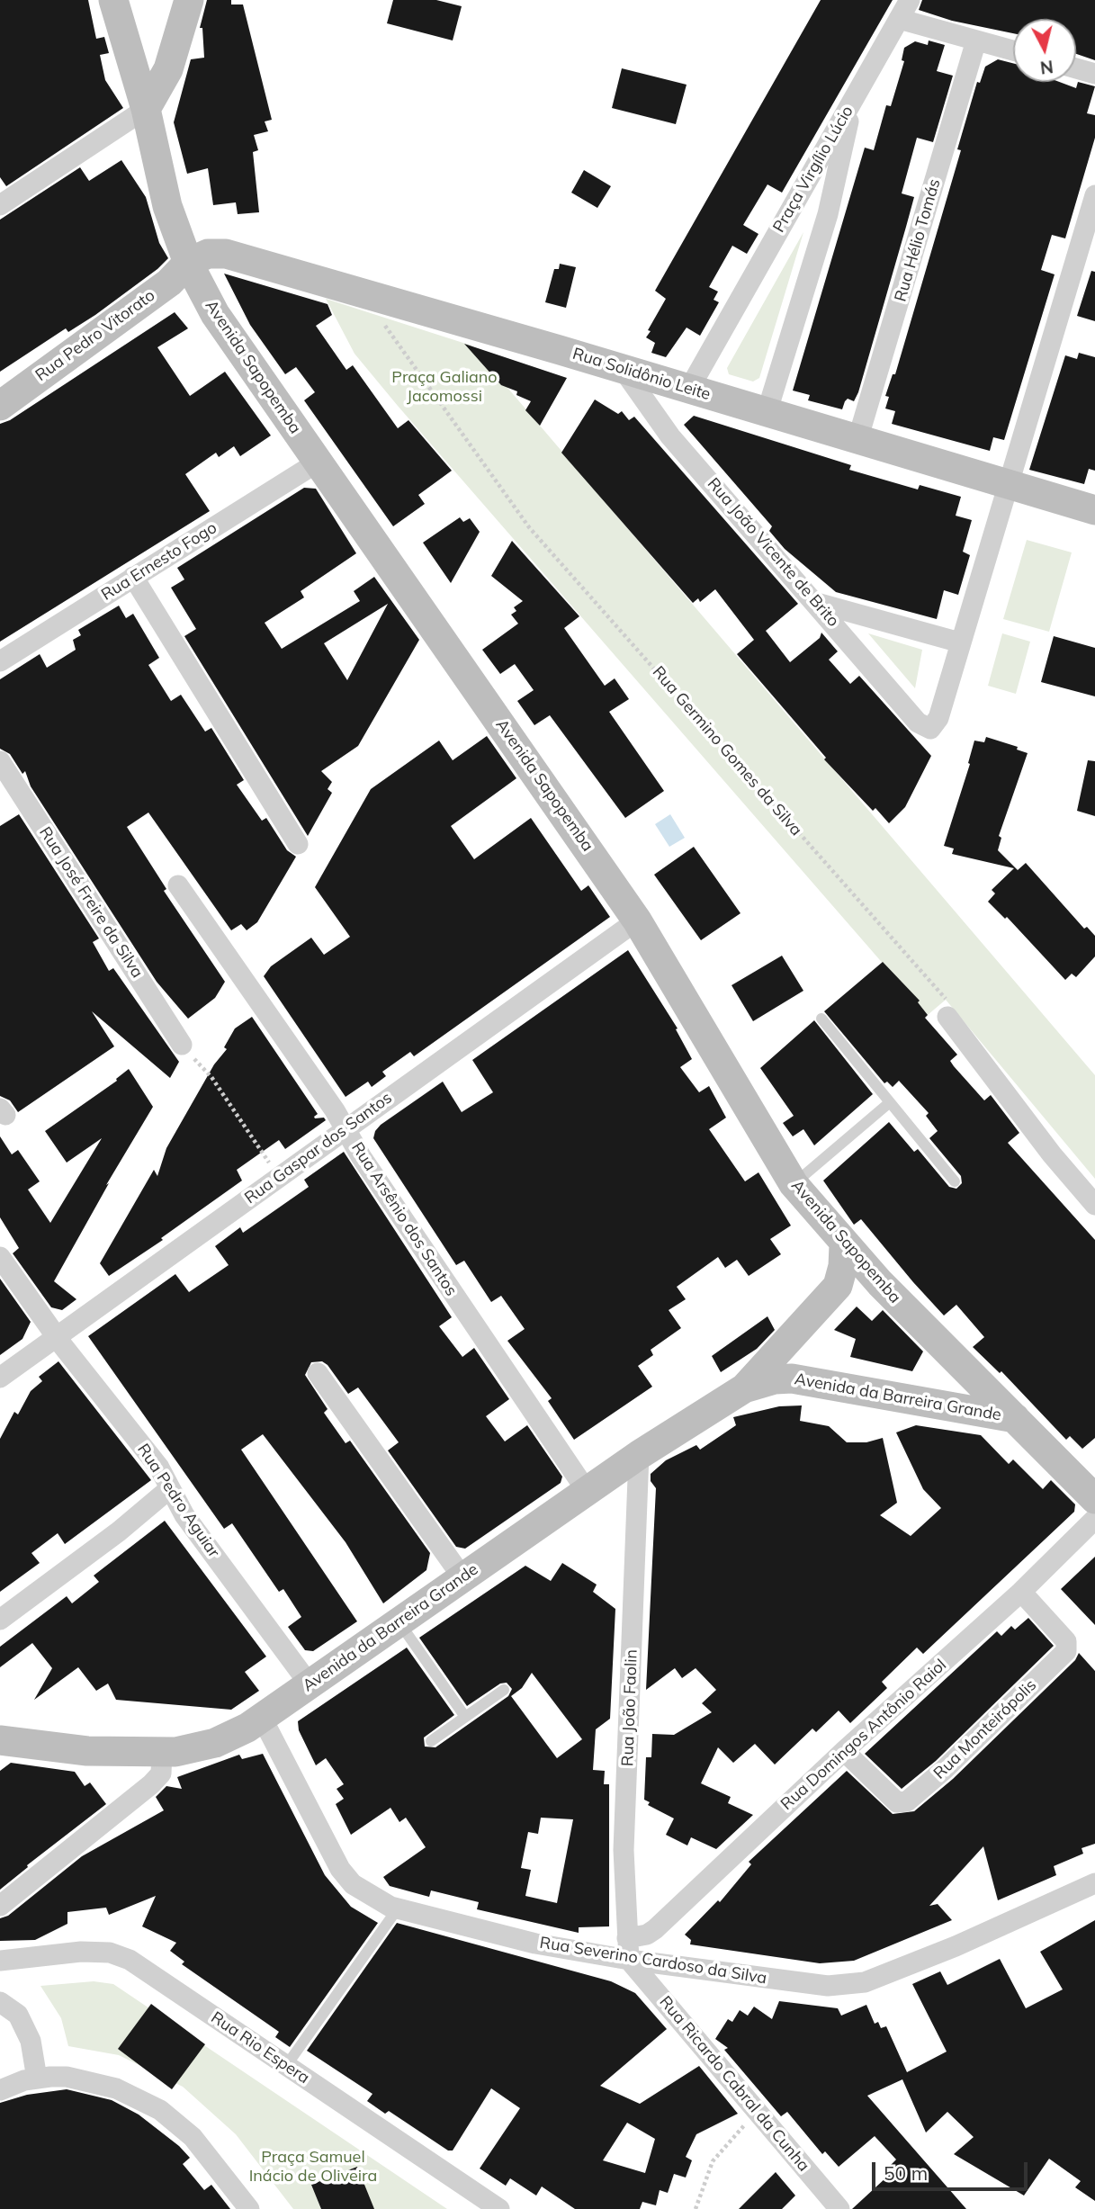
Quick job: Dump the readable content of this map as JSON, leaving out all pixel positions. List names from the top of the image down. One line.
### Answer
{"streets":{"main road":["Rua Pedro Vitorato","Avenida Sapopemba","Rua Solidônio Leite","Avenida da Barreira Grande"],"street":["Praça Virgílio Lúcio","Rua Hélio Tomás","Rua João Vicente de Brito","Rua Ernesto Fogo","Rua José Freire da Silva","Rua Gaspar dos Santos","Rua Arsênio dos Santos","Rua Pedro Aguiar","Rua João Faolin","Rua Monteirópolis","Rua Domingos Antônio Raiol","Rua Severino Cardoso da Silva","Rua Rio Espera","Rua Ricardo Cabral da Cunha"],"path":["Rua Germino Gomes da Silva"]},"crossings":[["Praça Virgílio Lúcio","Rua Solidônio Leite"],["Rua Hélio Tomás","Rua Solidônio Leite"],["Rua Pedro Vitorato","Avenida Sapopemba"],["Rua Pedro Vitorato","Rua Solidônio Leite"],["Avenida Sapopemba","Rua Solidônio Leite"],["Avenida Sapopemba","Rua Ernesto Fogo"],["Avenida Sapopemba","Rua Gaspar dos Santos"],["Avenida Sapopemba","Avenida da Barreira Grande"],["Rua Solidônio Leite","Rua João Vicente de Brito"],["Rua Gaspar dos Santos","Rua Arsênio dos Santos"],["Rua Gaspar dos Santos","Rua Pedro Aguiar"],["Rua Arsênio dos Santos","Avenida da Barreira Grande"],["Avenida da Barreira Grande","Rua Pedro Aguiar"],["Avenida da Barreira Grande","Rua João Faolin"],["Avenida da Barreira Grande","Rua Severino Cardoso da Silva"],["Rua João Faolin","Rua Domingos Antônio Raiol"],["Rua João Faolin","Rua Severino Cardoso da Silva"],["Rua João Faolin","Rua Ricardo Cabral da Cunha"],["Rua Monteirópolis","Rua Domingos Antônio Raiol"],["Rua Severino Cardoso da Silva","Rua Ricardo Cabral da Cunha"]],"parks":["Praça Galiano Jacomossi","Praça Samuel Inácio de Oliveira"],"scale_bar":"50 m","north":"bottom"}
